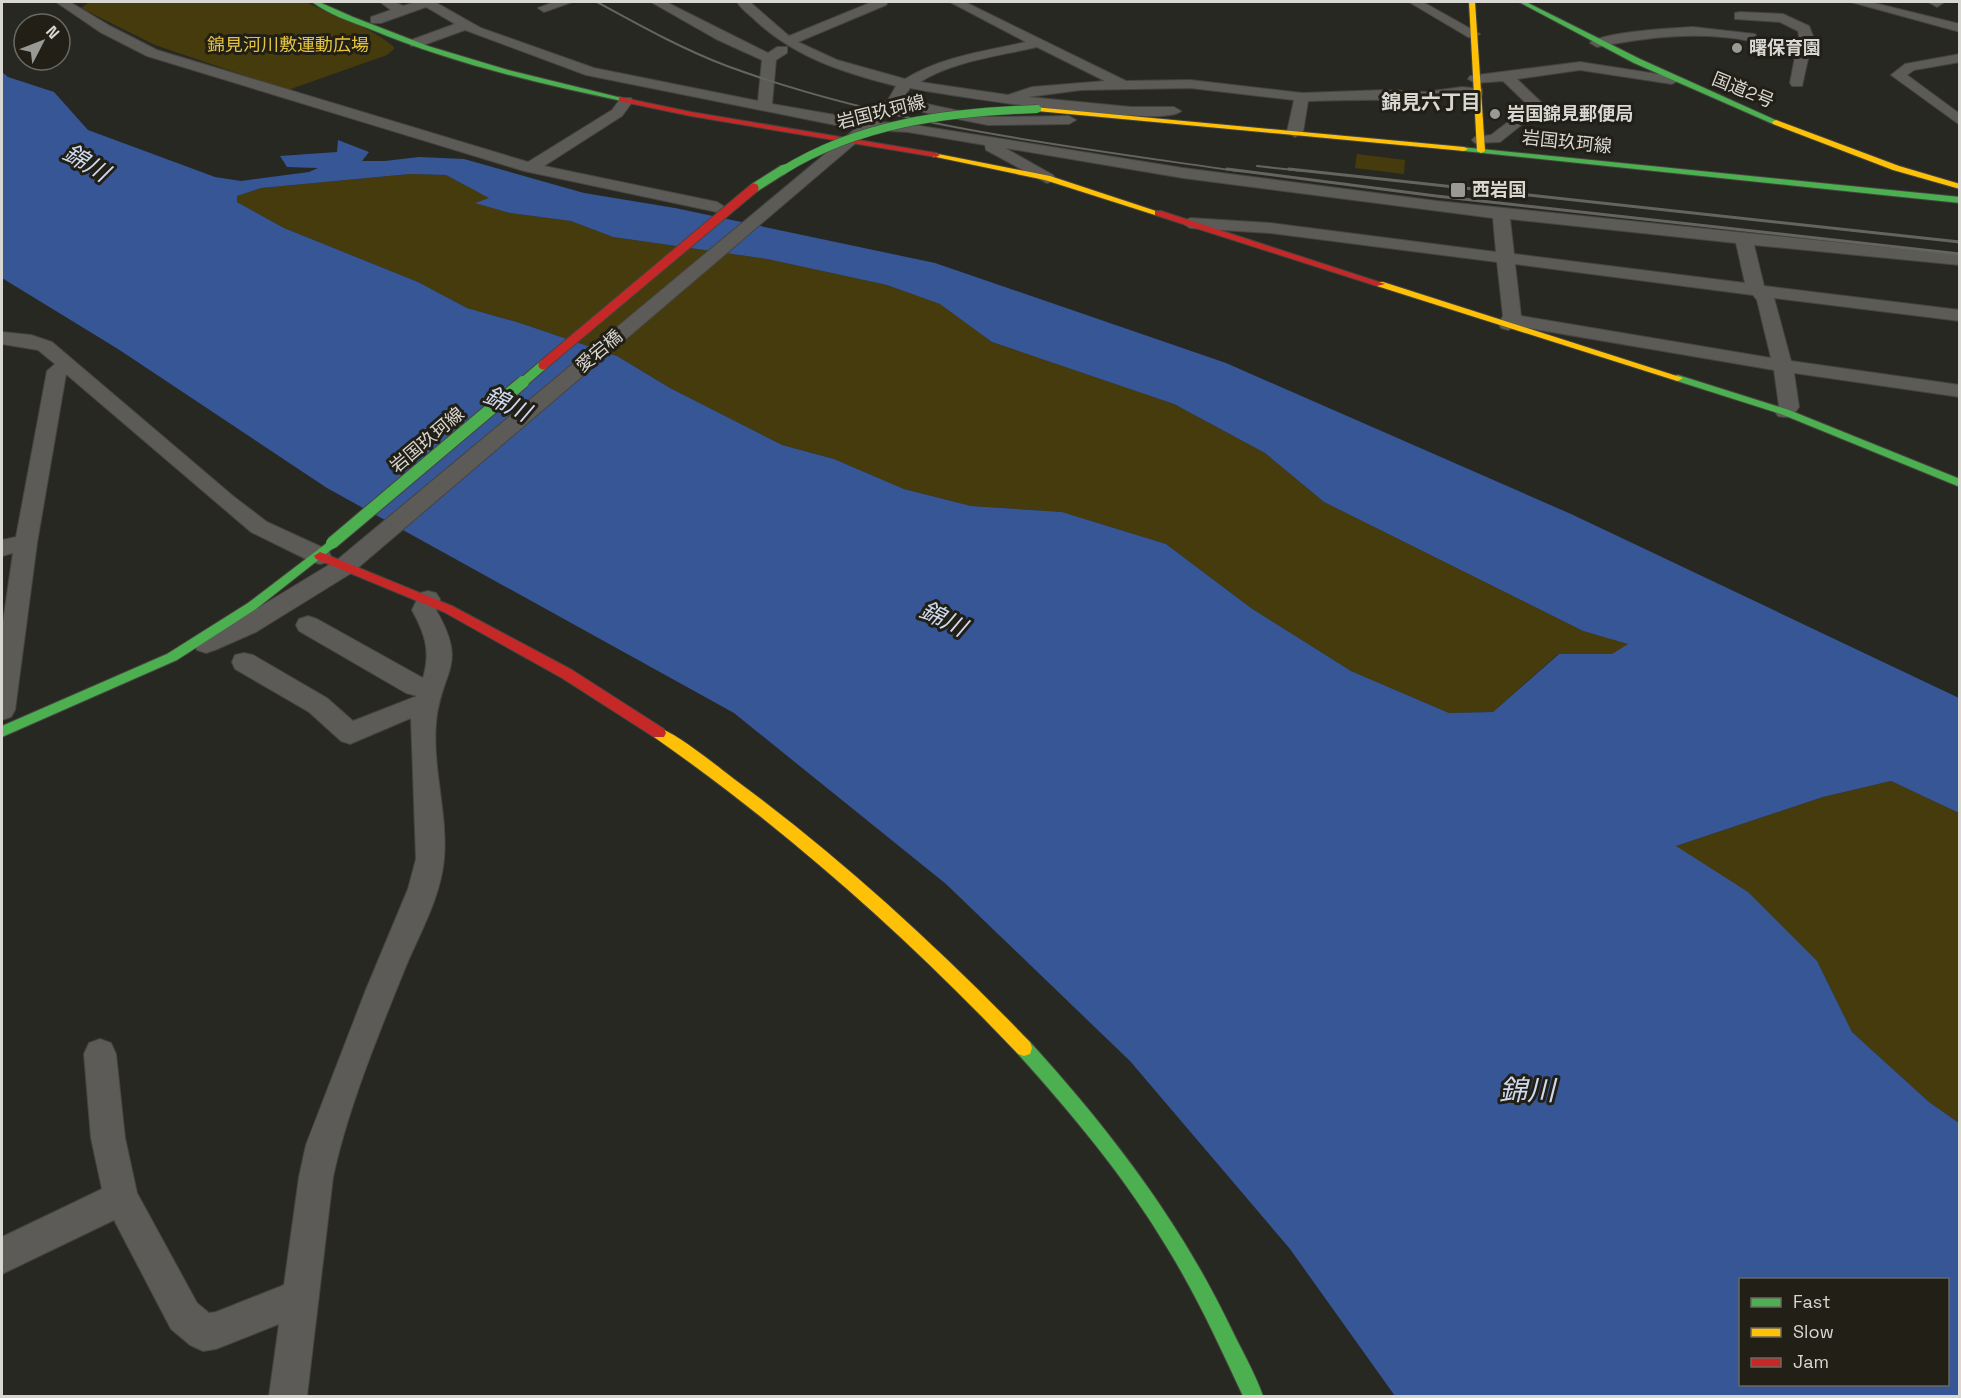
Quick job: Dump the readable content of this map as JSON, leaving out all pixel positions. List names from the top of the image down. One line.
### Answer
{"streets":{"main road":["国道2号","岩国玖珂線"],"street":["愛宕橋"]},"crossings":[["岩国玖珂線","愛宕橋"]],"districts":["錦見六丁目"],"water":["錦川"],"parks":["錦見河川敷運動広場"],"places":{"other":["曙保育園","岩国錦見郵便局"],"transit":["西岩国"]},"legend":["Fast","Slow","Jam"],"north":"top right"}
